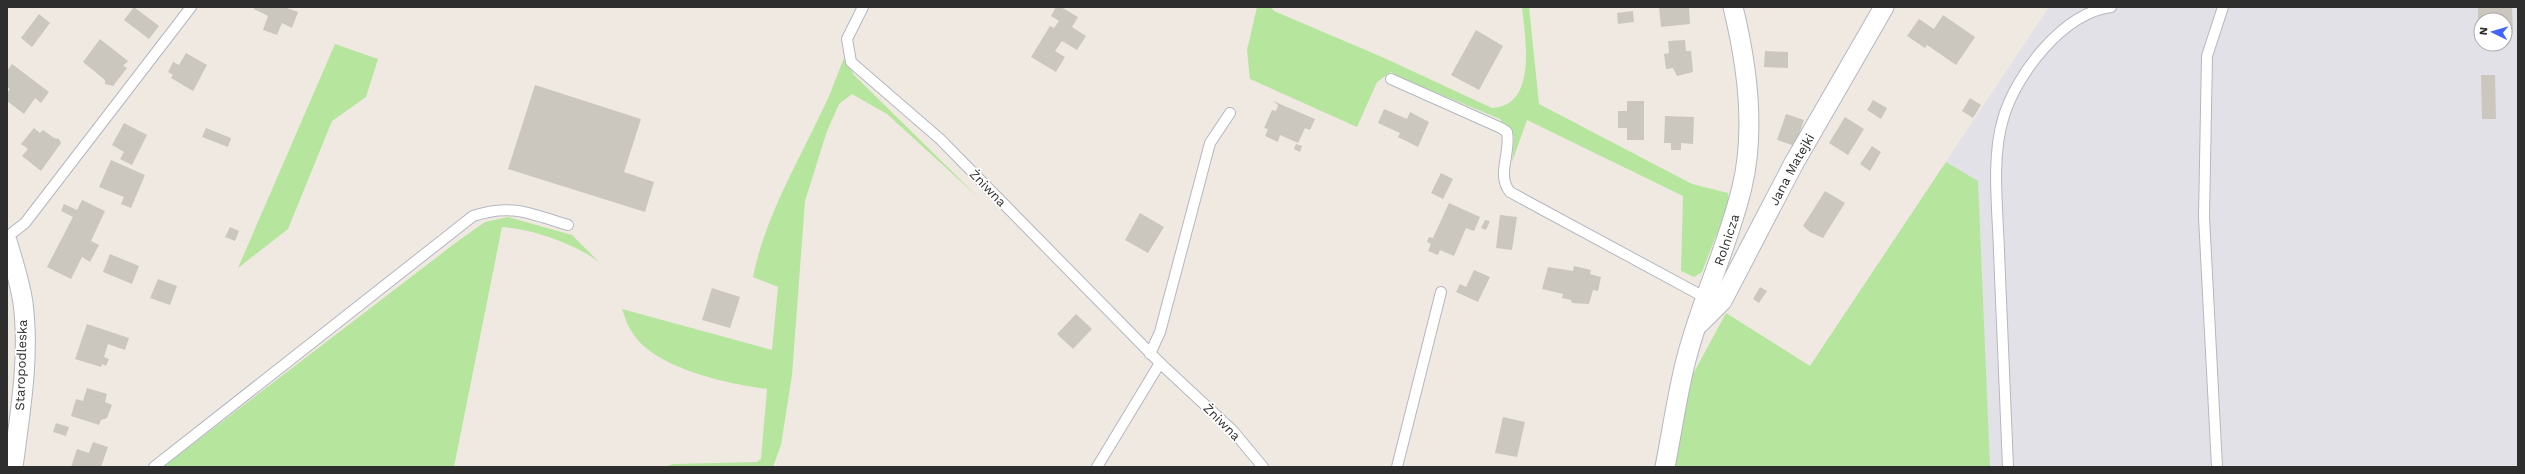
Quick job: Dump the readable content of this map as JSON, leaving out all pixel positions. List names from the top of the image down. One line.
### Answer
{"streets":{"street":["Jana Matejki","Rolnicza","Staropodleska"],"lane":["Żniwna"]},"crossings":[["Jana Matejki","Rolnicza"]],"north":"left"}
